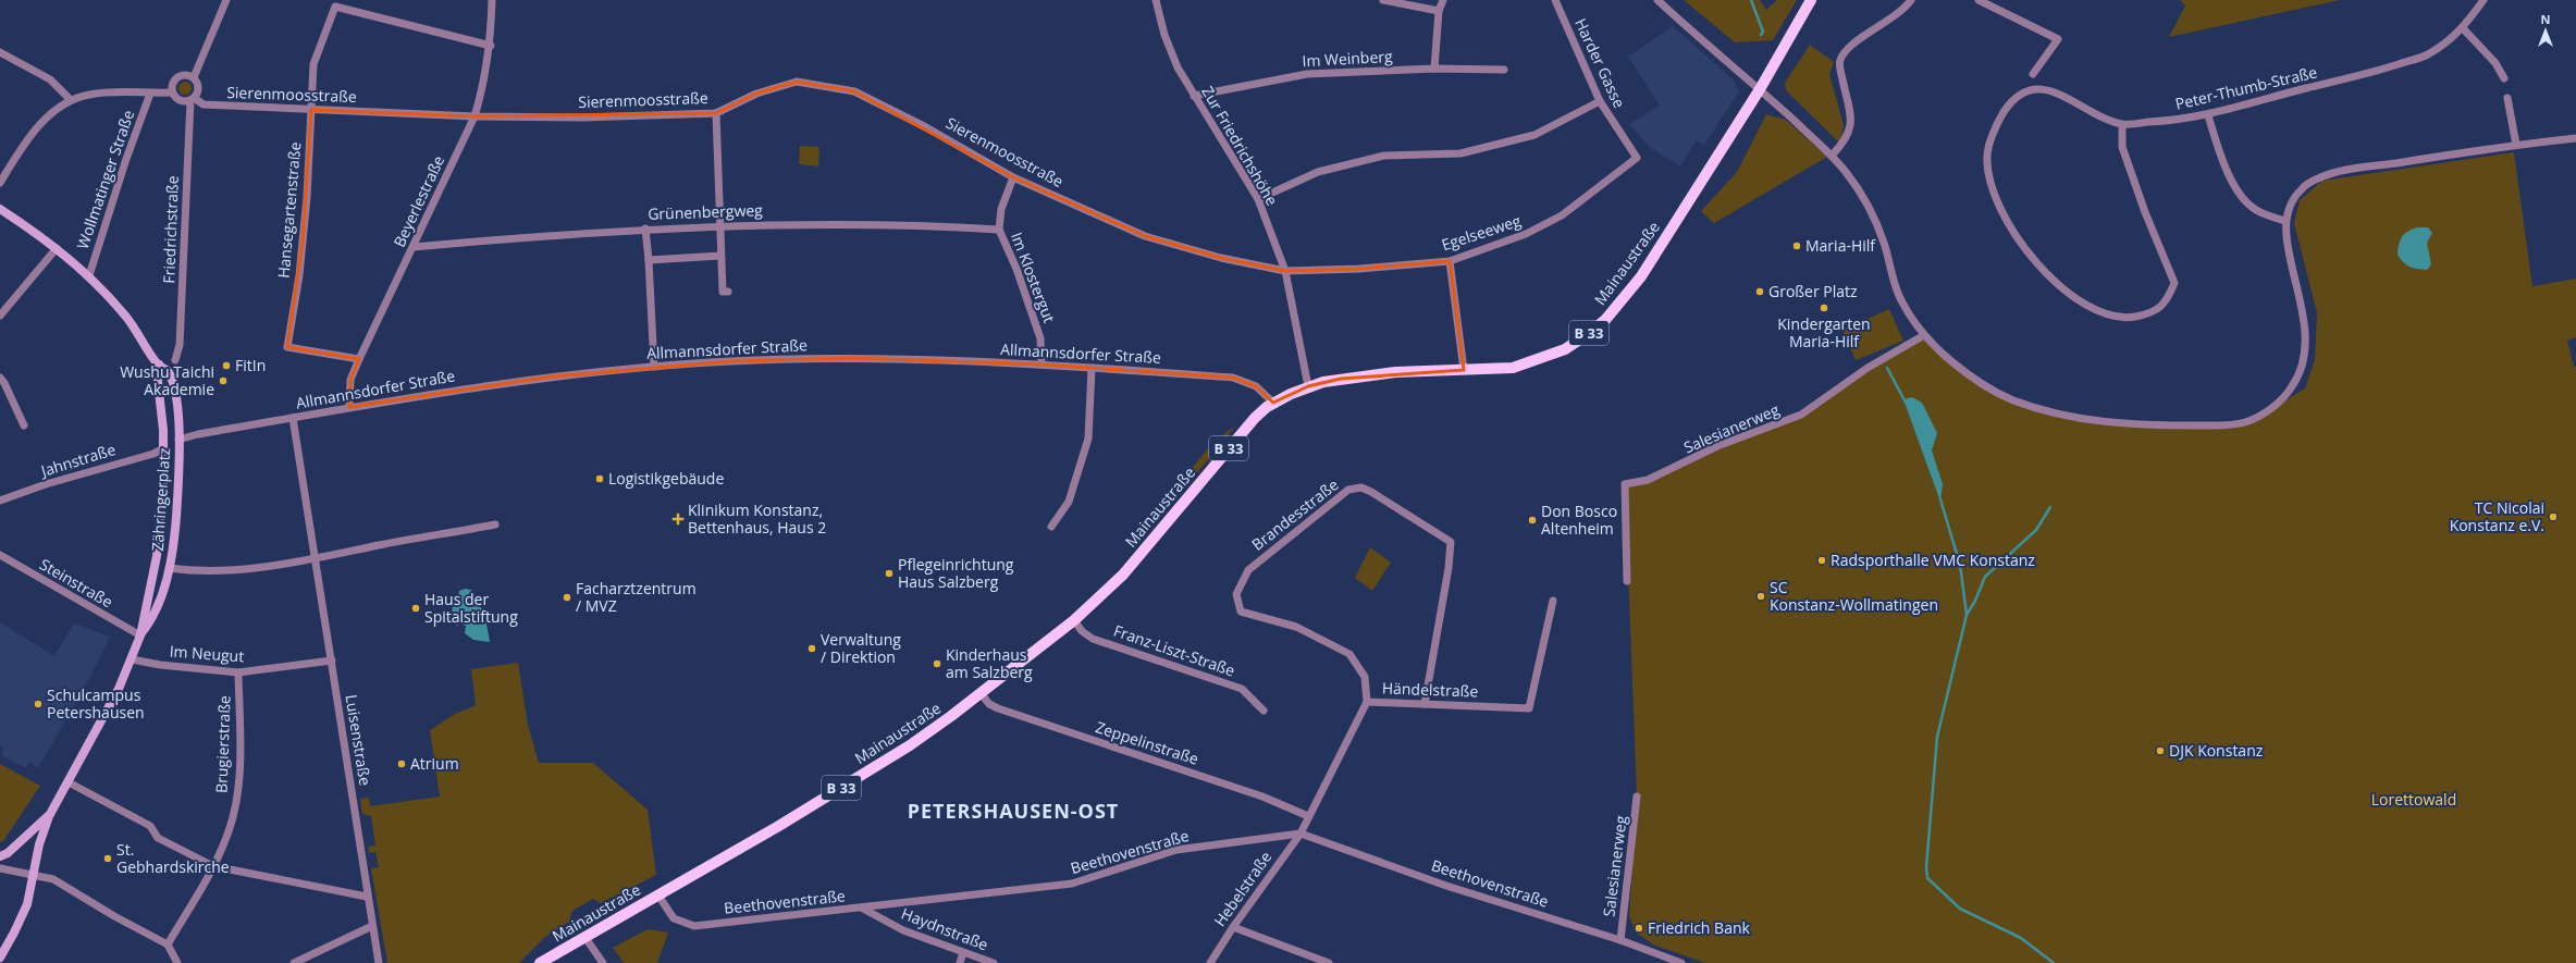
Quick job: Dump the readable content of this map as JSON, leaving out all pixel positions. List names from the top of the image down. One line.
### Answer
{"streets":{"main road":["Wollmatinger Straße","Mainaustraße","B 33","Zähringerplatz"],"street":["Im Weinberg","Harder Gasse","Peter-Thumb-Straße","Sierenmoosstraße","Zur Friedrichshöhe","Beyerlestraße","Hansegartenstraße","Grünenbergweg","Friedrichstraße","Egelseeweg","Im Klostergut","Allmannsdorfer Straße","Salesianerweg","Jahnstraße","Brandesstraße","Steinstraße","Franz-Liszt-Straße","Im Neugut","Händelstraße","Luisenstraße","Zeppelinstraße","Brugierstraße","Beethovenstraße","Hebelstraße","Haydnstraße"]},"crossings":[["Im Weinberg","Zur Friedrichshöhe"],["Harder Gasse","Egelseeweg"],["Sierenmoosstraße","Zur Friedrichshöhe"],["Sierenmoosstraße","Beyerlestraße"],["Sierenmoosstraße","Hansegartenstraße"],["Sierenmoosstraße","Friedrichstraße"],["Sierenmoosstraße","Egelseeweg"],["Sierenmoosstraße","Im Klostergut"],["Zur Friedrichshöhe","Egelseeweg"],["Zur Friedrichshöhe","Mainaustraße"],["Wollmatinger Straße","Zähringerplatz"],["Beyerlestraße","Hansegartenstraße"],["Beyerlestraße","Grünenbergweg"],["Beyerlestraße","Allmannsdorfer Straße"],["Grünenbergweg","Im Klostergut"],["Mainaustraße","Allmannsdorfer Straße"],["Mainaustraße","Franz-Liszt-Straße"],["Mainaustraße","Zeppelinstraße"],["Mainaustraße","Beethovenstraße"],["Im Klostergut","Allmannsdorfer Straße"],["Allmannsdorfer Straße","Zähringerplatz"],["Allmannsdorfer Straße","Luisenstraße"],["Salesianerweg","Beethovenstraße"],["Jahnstraße","Zähringerplatz"],["Zähringerplatz","Steinstraße"],["Zähringerplatz","Im Neugut"],["Brandesstraße","Händelstraße"],["Im Neugut","Luisenstraße"],["Im Neugut","Brugierstraße"],["Händelstraße","Zeppelinstraße"],["Händelstraße","Beethovenstraße"],["Händelstraße","Hebelstraße"],["Beethovenstraße","Hebelstraße"],["Beethovenstraße","Haydnstraße"]],"districts":["PETERSHAUSEN-OST"],"parks":["Lorettowald"],"places":{"other":["Maria-Hilf","Großer Platz","Kindergarten Maria-Hilf","FitIn","Wushu Taichi Akademie","Logistikgebäude","TC Nicolai Konstanz e.V.","Don Bosco Altenheim","Radsporthalle VMC Konstanz","Pflegeinrichtung Haus Salzberg","SC Konstanz-Wollmatingen","Facharztzentrum / MVZ","Haus der Spitalstiftung","Verwaltung / Direktion","Kinderhaus am Salzberg","Schulcampus Petershausen","DJK Konstanz","Atrium","St. Gebhardskirche","Friedrich Bank"],"health":["Klinikum Konstanz, Bettenhaus, Haus 2"]},"north":"top"}
